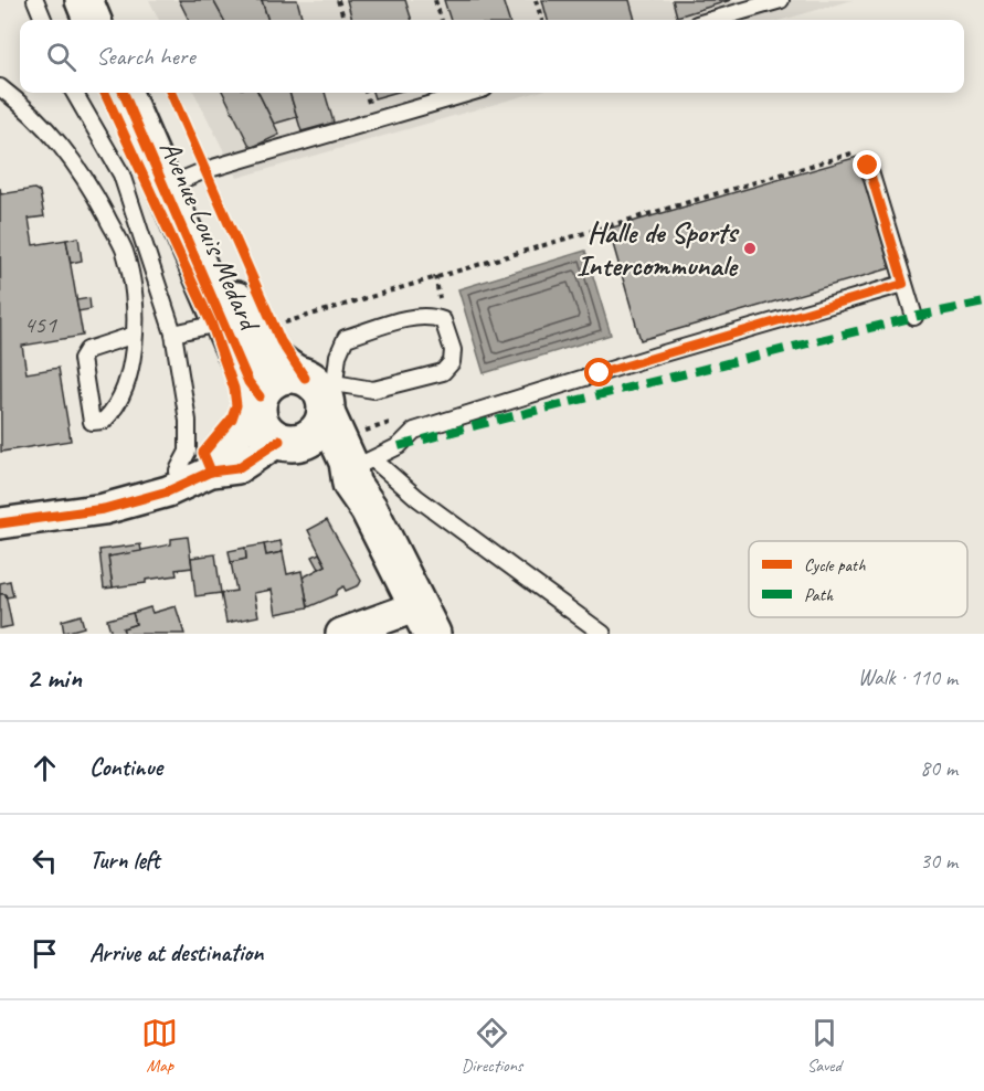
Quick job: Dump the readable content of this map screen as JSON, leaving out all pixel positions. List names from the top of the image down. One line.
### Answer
{"streets":{"street":["Avenue Louis Medard"]},"places":["Halle de Sports Intercommunale"],"house_numbers":["451"],"legend":["Cycle path","Path"],"page":{"search":"Search here","heading":["2 min","Walk · 110 m"],"list":[["Continue","80 m"],["Turn left","30 m"],"Arrive at destination"],"nav":["Map","Directions","Saved"]}}
